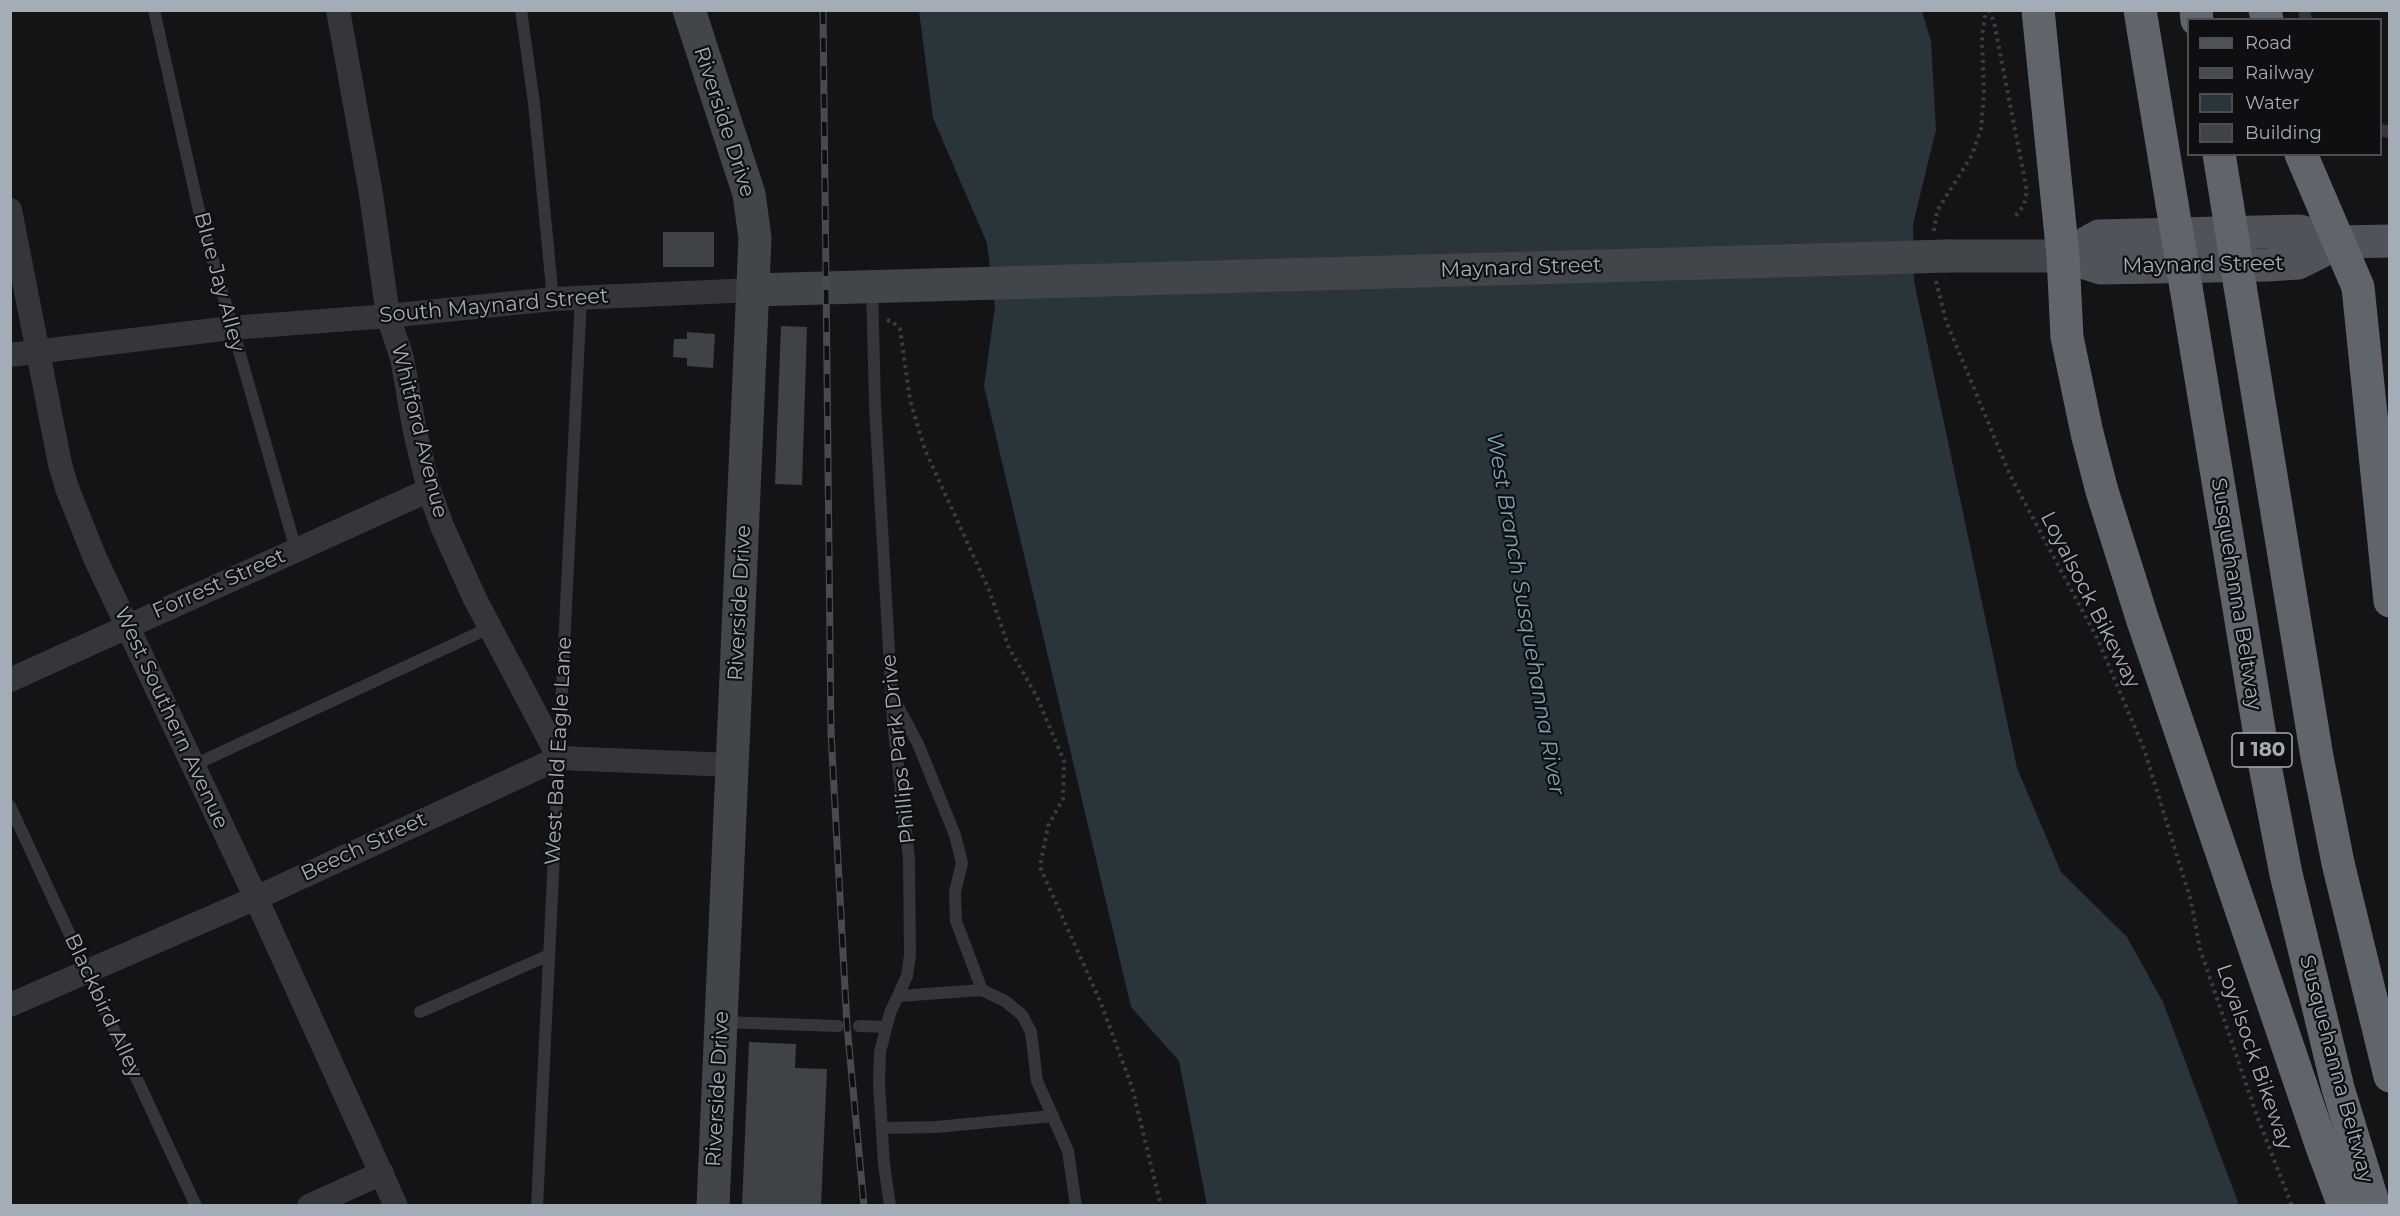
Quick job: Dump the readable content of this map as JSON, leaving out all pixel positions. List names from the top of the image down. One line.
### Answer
{"streets":{"highway":["Susquehanna Beltway","I 180"],"main road":["Riverside Drive","Maynard Street","South Maynard Street"],"street":["Whitford Avenue","Forrest Street","West Southern Avenue","Beech Street"],"lane":["Blue Jay Alley","Phillips Park Drive","West Bald Eagle Lane","Blackbird Alley"],"path":["Loyalsock Bikeway"]},"crossings":[["Riverside Drive","South Maynard Street"],["Riverside Drive","Beech Street"],["Maynard Street","South Maynard Street"],["Maynard Street","Loyalsock Bikeway"],["Blue Jay Alley","South Maynard Street"],["Blue Jay Alley","Forrest Street"],["South Maynard Street","Whitford Avenue"],["South Maynard Street","West Southern Avenue"],["South Maynard Street","Phillips Park Drive"],["South Maynard Street","West Bald Eagle Lane"],["Whitford Avenue","Forrest Street"],["Whitford Avenue","West Bald Eagle Lane"],["Whitford Avenue","Beech Street"],["Forrest Street","West Southern Avenue"],["West Southern Avenue","Beech Street"],["West Bald Eagle Lane","Beech Street"],["Beech Street","Blackbird Alley"]],"water":["West Branch Susquehanna River"],"legend":["Road","Railway","Water","Building"]}
